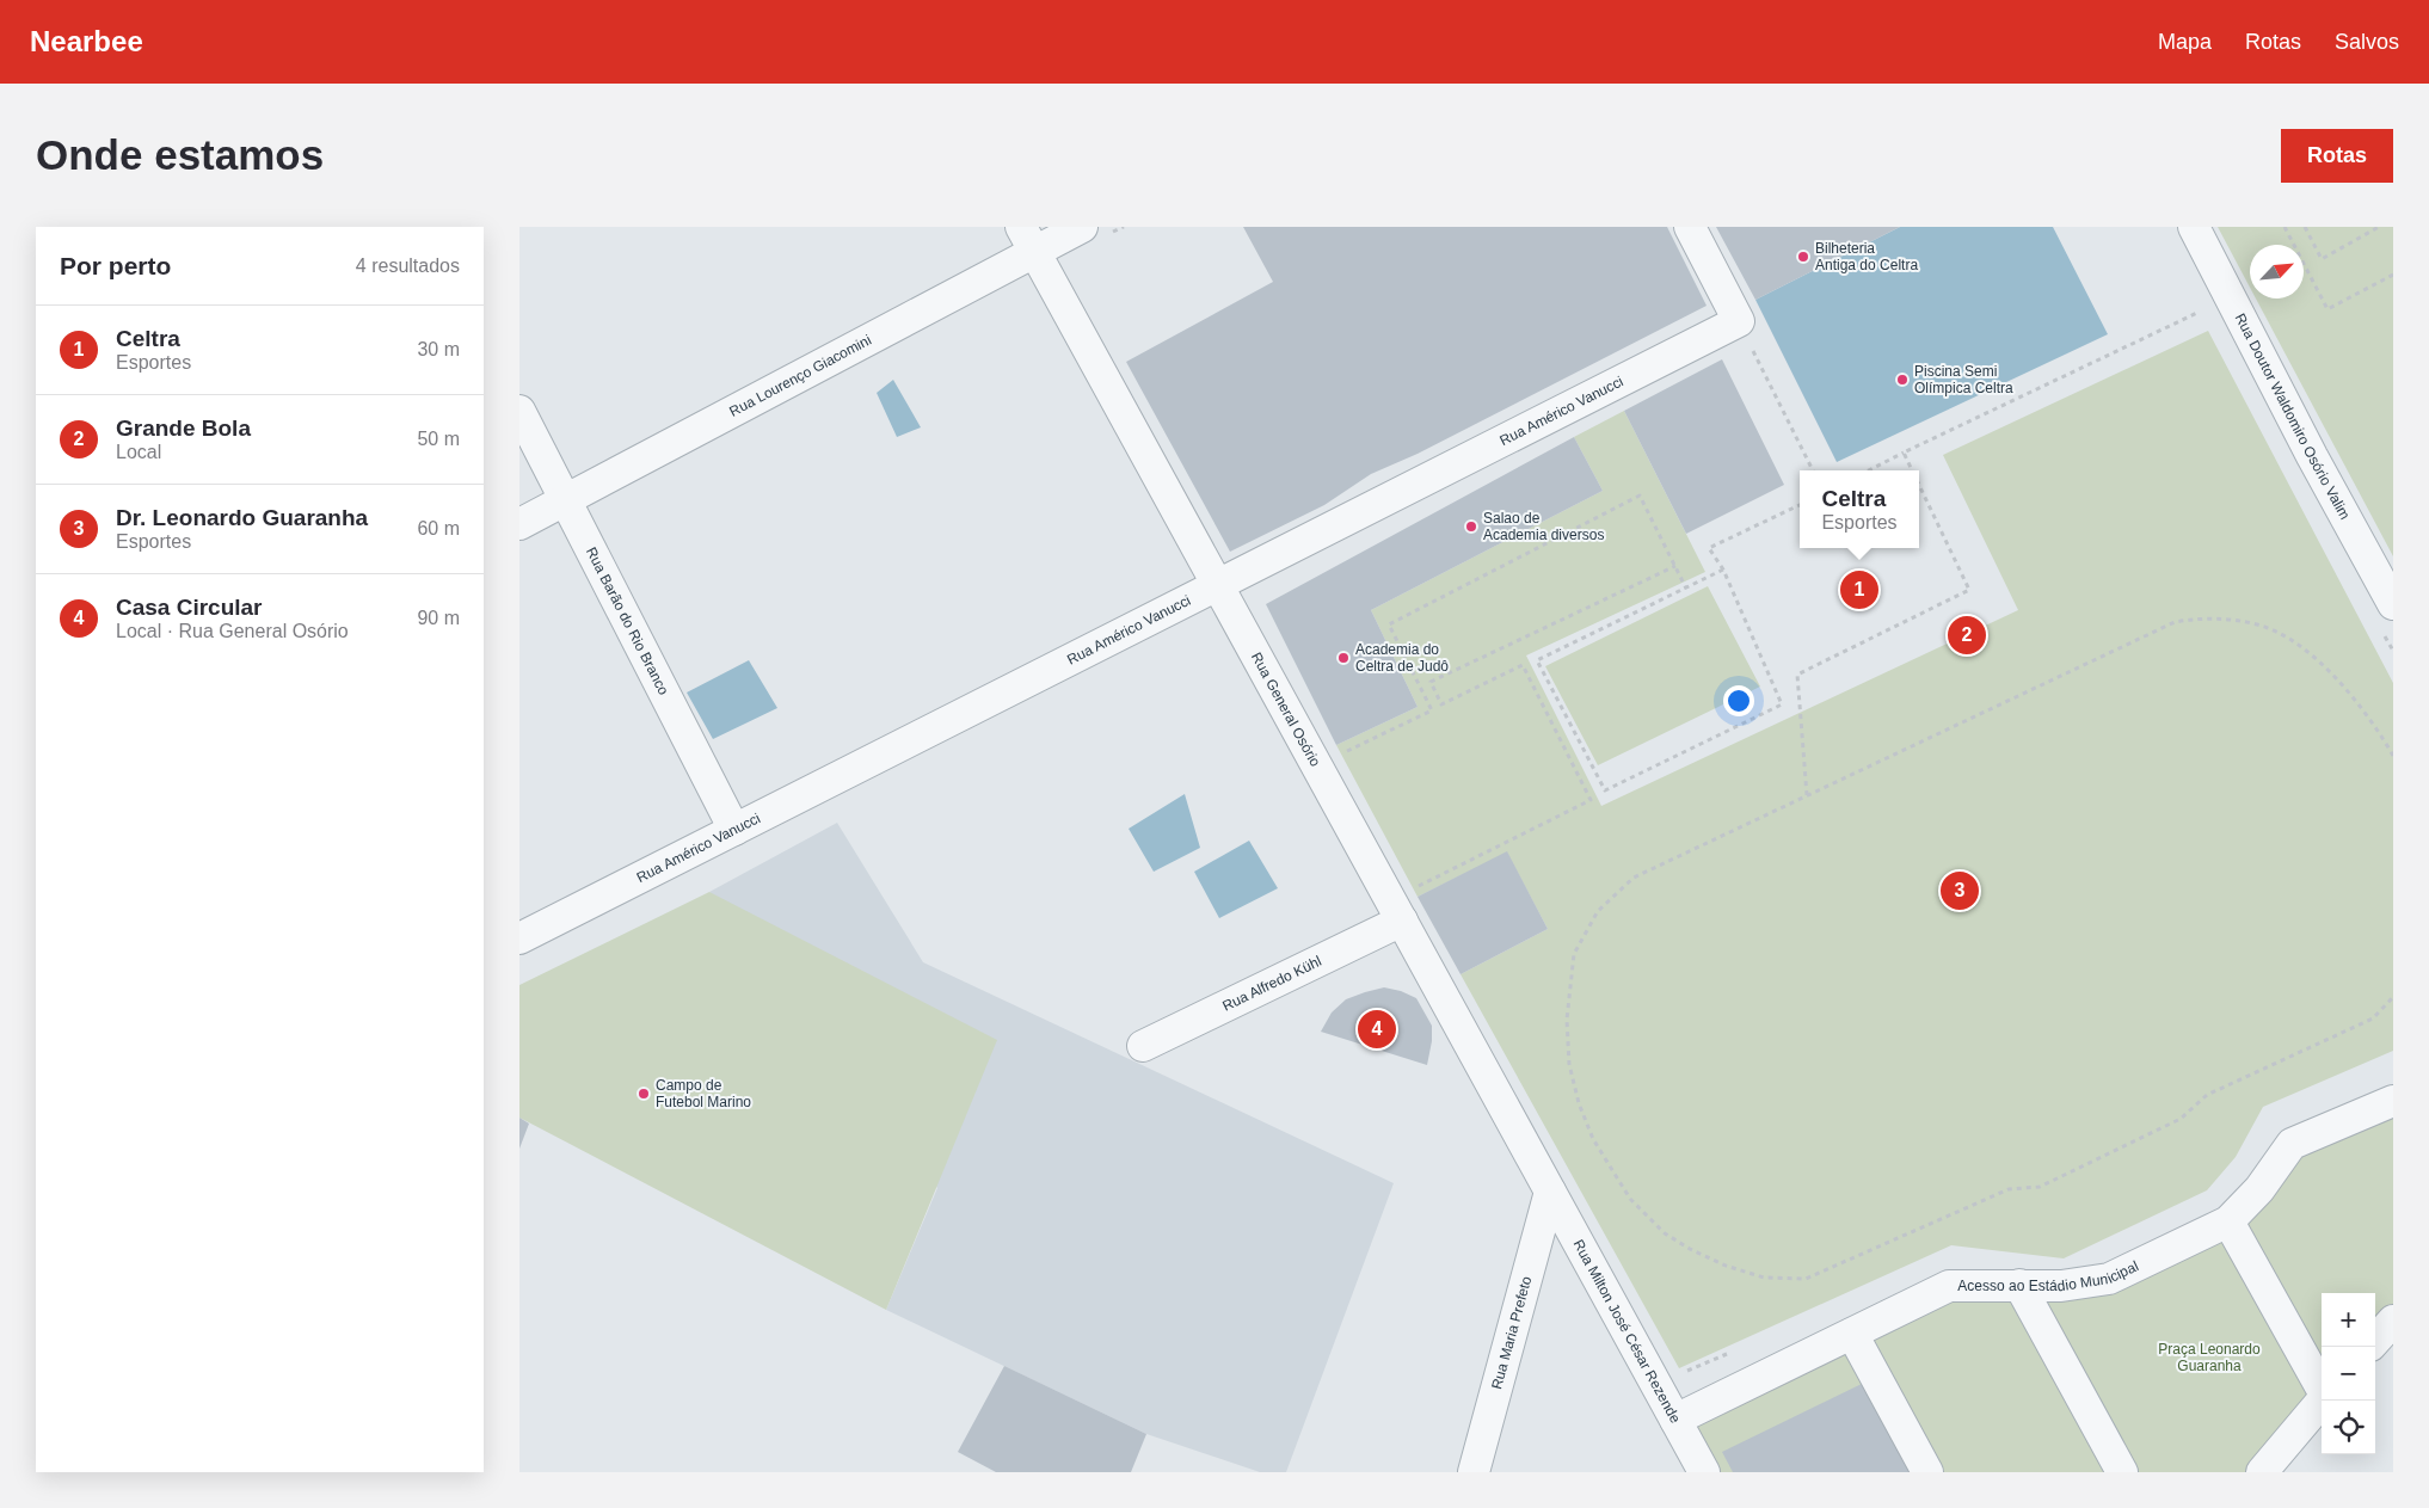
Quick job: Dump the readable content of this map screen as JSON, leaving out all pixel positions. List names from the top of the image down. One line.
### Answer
{"streets":{"street":["Rua Lourenço Giacomini","Rua Américo Vanucci","Rua Doutor Waldomiro Osório Valim","Rua Barão do Rio Branco","Rua General Osório","Rua Alfredo Kühl","Acesso ao Estádio Municipal","Rua Maria Prefeto","Rua Milton José César Rezende"]},"crossings":[["Rua Lourenço Giacomini","Rua Barão do Rio Branco"],["Rua Lourenço Giacomini","Rua General Osório"],["Rua Américo Vanucci","Rua Barão do Rio Branco"],["Rua Américo Vanucci","Rua General Osório"],["Rua General Osório","Rua Alfredo Kühl"],["Rua General Osório","Rua Maria Prefeto"],["Rua General Osório","Rua Milton José César Rezende"],["Acesso ao Estádio Municipal","Rua Milton José César Rezende"],["Rua Maria Prefeto","Rua Milton José César Rezende"]],"parks":["Praça Leonardo Guaranha"],"places":["Bilheteria Antiga do Celtra","Piscina Semi Olímpica Celtra","Salao de Academia diversos","Academia do Celtra de Judô","Campo de Futebol Marino"],"north":"top right","page":{"header":"Nearbee","nav":["Mapa","Rotas","Salvos"],"buttons":"Rotas","title":"Onde estamos","heading":["Por perto","4 resultados"],"list":[{"mark":"1","name":"Celtra","note":"Esportes","value":"30 m"},{"mark":"2","name":"Grande Bola","note":"Local","value":"50 m"},{"mark":"3","name":"Dr. Leonardo Guaranha","note":"Esportes","value":"60 m"},{"mark":"4","name":"Casa Circular","note":"Local · Rua General Osório","value":"90 m"}],"popup":["Celtra","Esportes"],"pins":["1","2","3","4"],"map_buttons":["+","−"]}}
